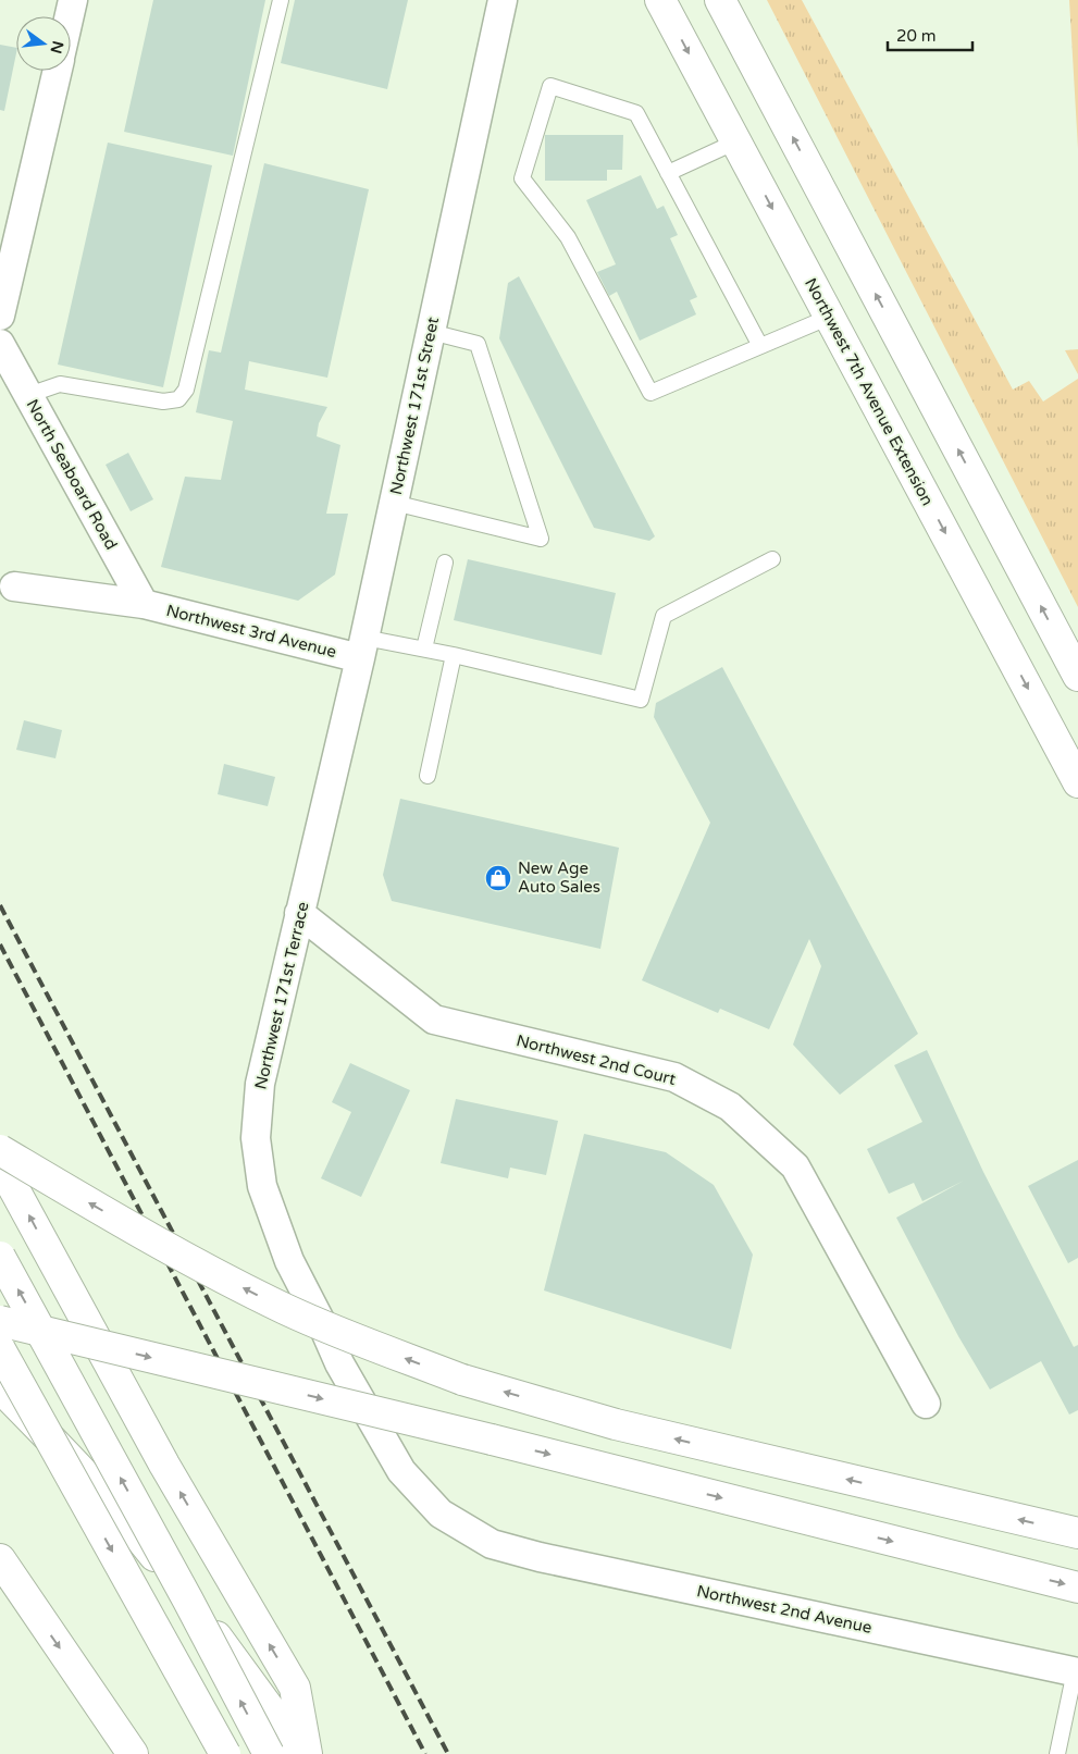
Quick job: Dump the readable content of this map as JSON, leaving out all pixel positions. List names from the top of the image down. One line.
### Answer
{"streets":{"main road":["Northwest 7th Avenue Extension"],"street":["Northwest 171st Street","North Seaboard Road","Northwest 3rd Avenue","Northwest 171st Terrace","Northwest 2nd Court","Northwest 2nd Avenue"]},"crossings":[["Northwest 171st Street","Northwest 3rd Avenue"],["Northwest 171st Street","Northwest 171st Terrace"],["North Seaboard Road","Northwest 3rd Avenue"],["Northwest 171st Terrace","Northwest 2nd Court"],["Northwest 171st Terrace","Northwest 2nd Avenue"]],"places":{"shop":["New Age Auto Sales"]},"scale_bar":"20 m","north":"right"}
